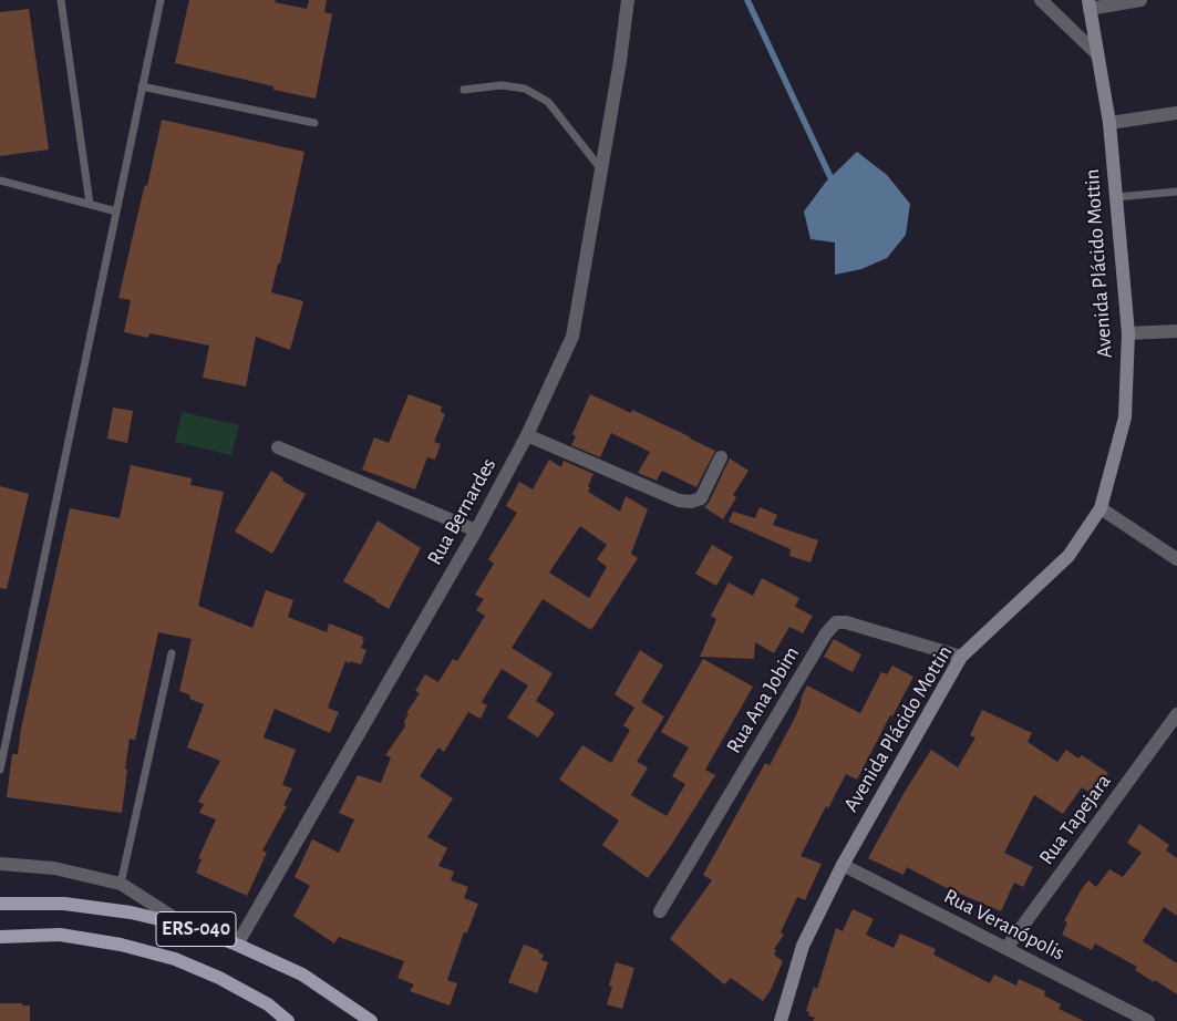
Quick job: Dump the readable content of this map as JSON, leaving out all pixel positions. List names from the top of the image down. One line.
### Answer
{"streets":{"main road":["Avenida Plácido Mottin","ERS-040"],"street":["Rua Bernardes","Rua Ana Jobim","Rua Tapejara","Rua Veranópolis"]},"crossings":[["Avenida Plácido Mottin","Rua Ana Jobim"],["Avenida Plácido Mottin","Rua Veranópolis"],["Rua Bernardes","ERS-040"],["Rua Tapejara","Rua Veranópolis"]]}
